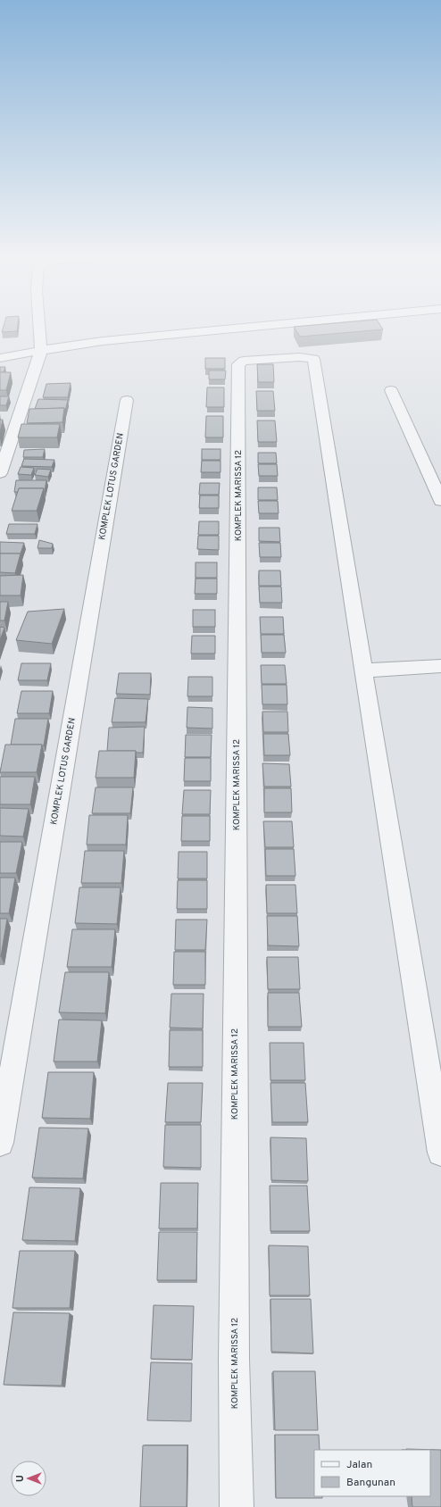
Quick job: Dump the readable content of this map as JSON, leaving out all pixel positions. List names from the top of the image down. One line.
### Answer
{"streets":{"street":["KOMPLEK LOTUS GARDEN","KOMPLEK MARISSA 12"]},"legend":["Jalan","Bangunan"],"north":"left"}
